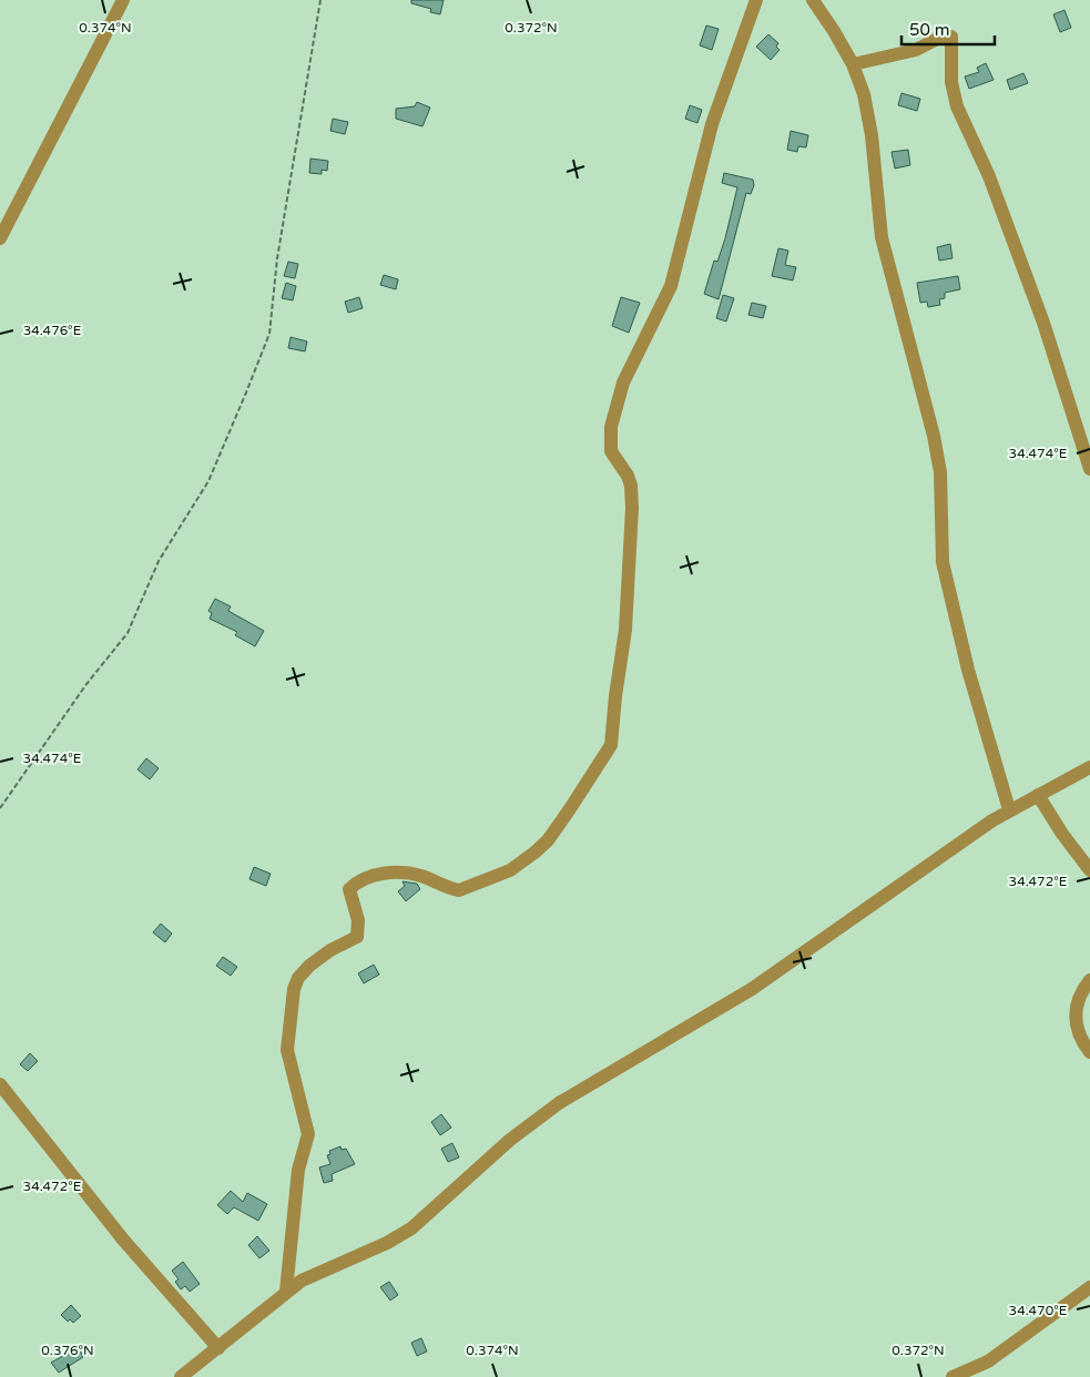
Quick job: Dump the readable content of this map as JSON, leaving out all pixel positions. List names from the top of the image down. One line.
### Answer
{"scale_bar":"50 m","coordinates":["0.374°N","0.372°N","34.476°E","34.474°E","34.472°E","34.470°E","0.376°N"]}
